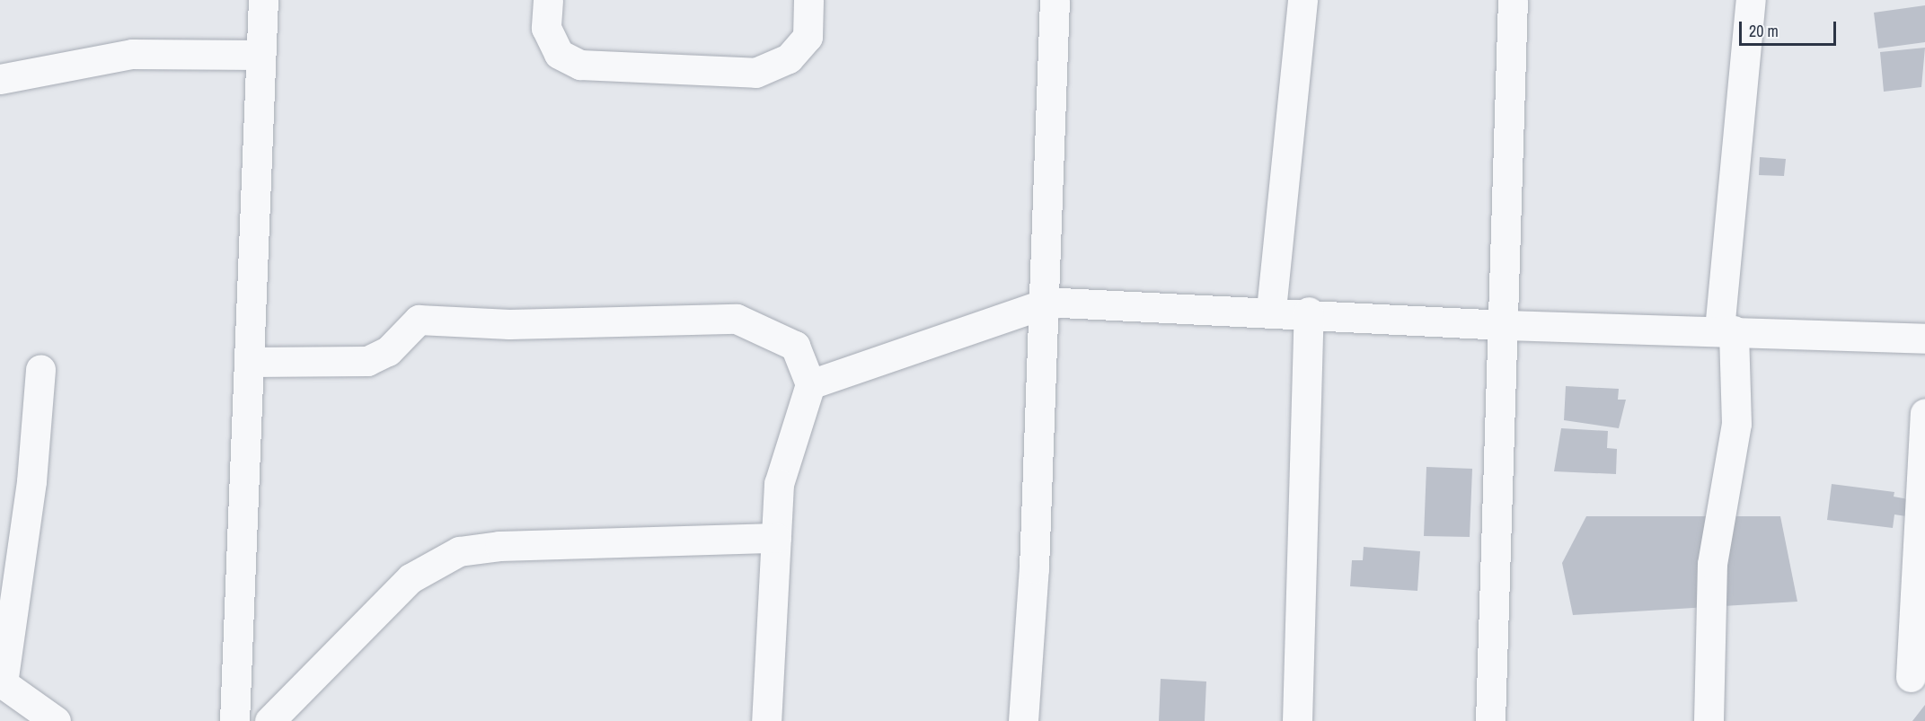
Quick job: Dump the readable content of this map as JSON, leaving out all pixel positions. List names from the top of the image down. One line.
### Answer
{"scale_bar":"20 m"}
